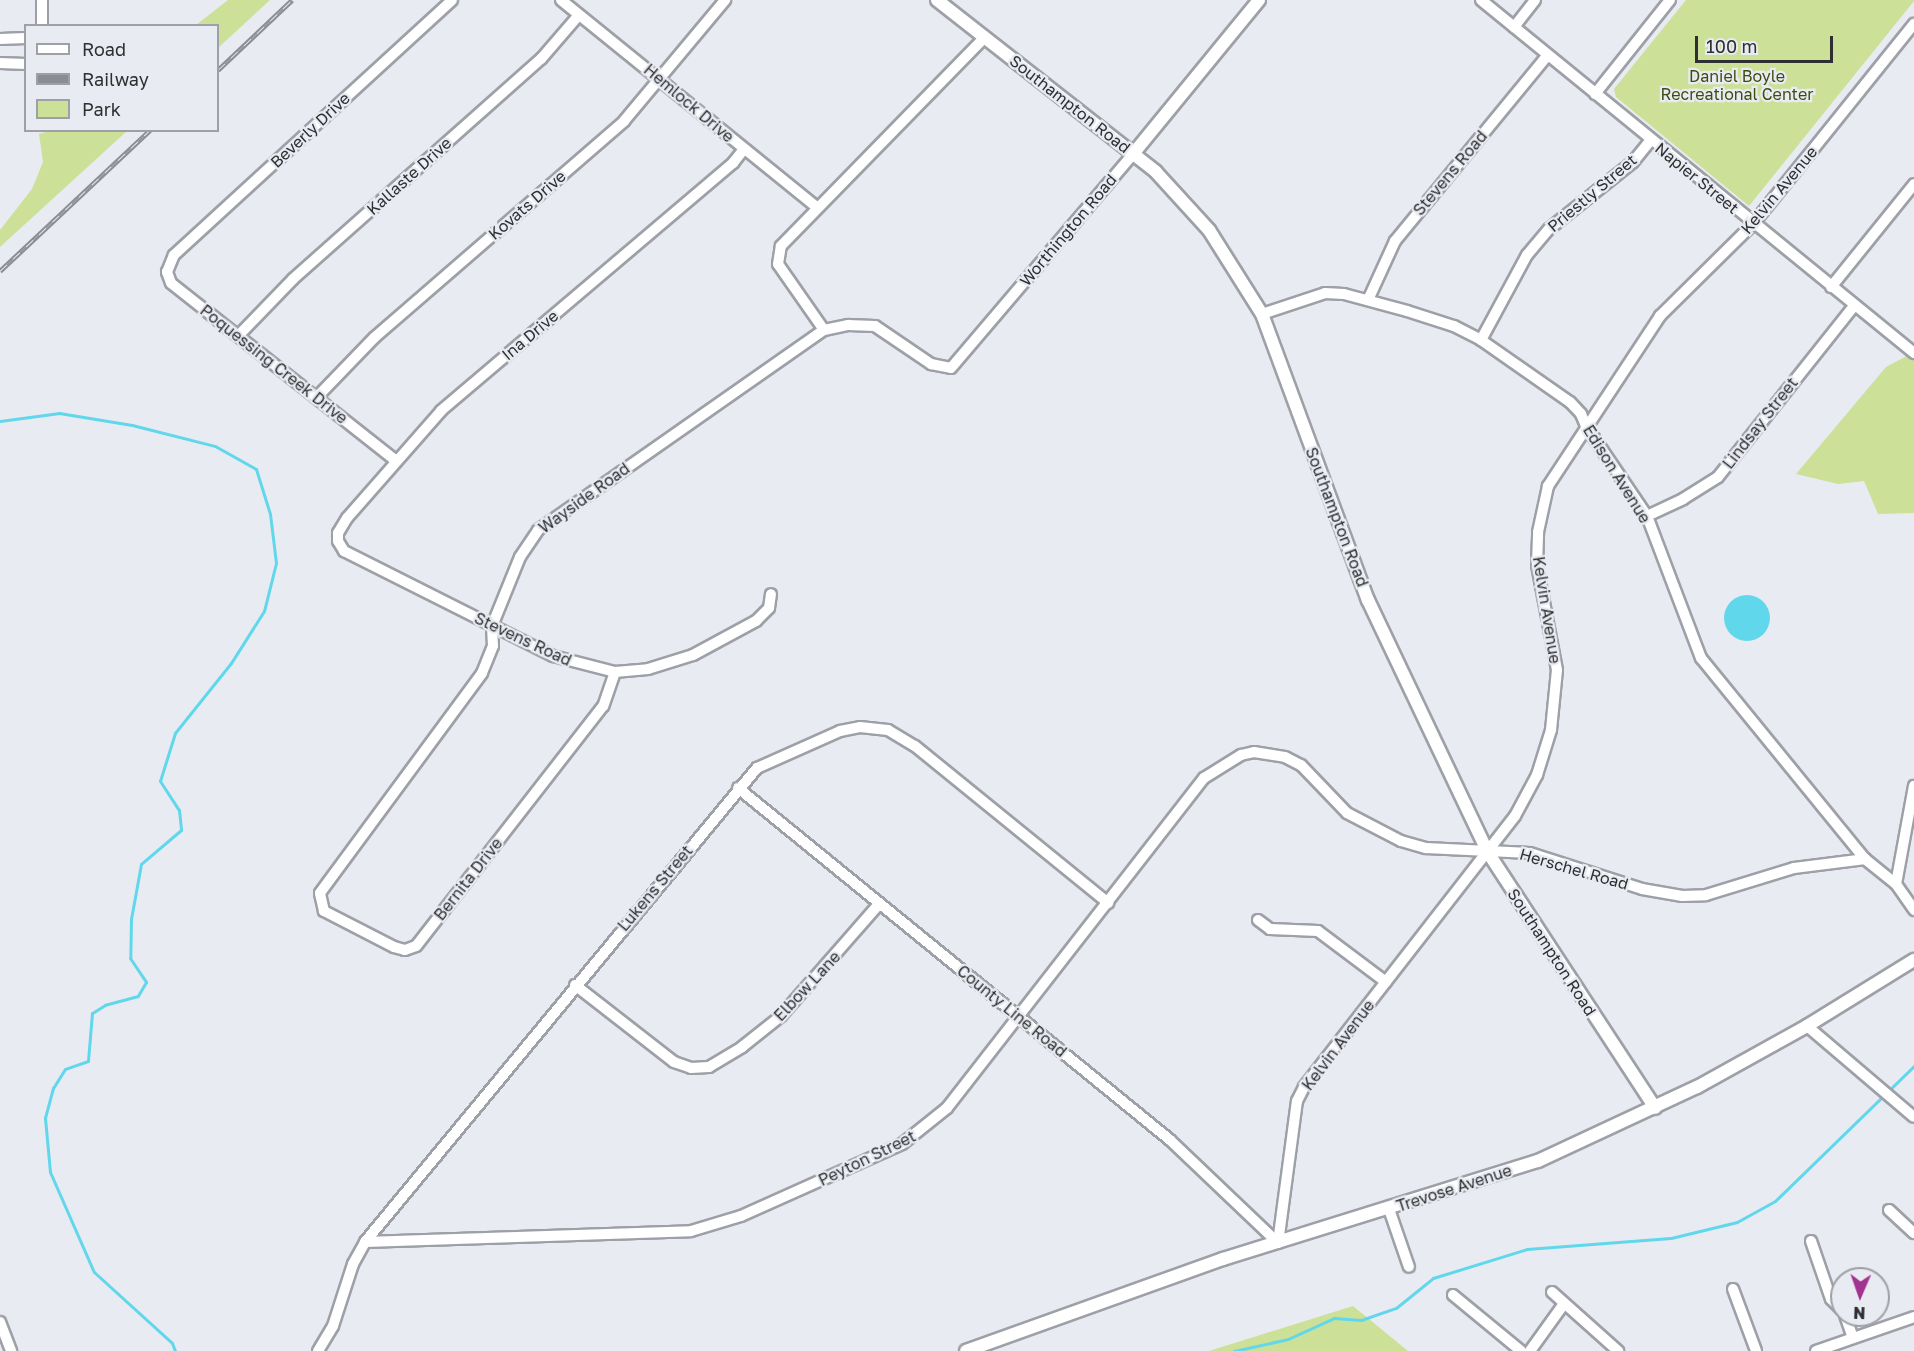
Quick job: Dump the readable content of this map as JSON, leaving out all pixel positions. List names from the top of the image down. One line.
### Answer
{"streets":{"street":["Hemlock Drive","Southampton Road","Beverly Drive","Stevens Road","Kallaste Drive","Napier Street","Kelvin Avenue","Priestly Street","Kovats Drive","Worthington Road","Ina Drive","Poquessing Creek Drive","Lindsay Street","Edison Avenue","Wayside Road","Herschel Road","Bernita Drive","Lukens Street","Elbow Lane","County Line Road","Peyton Street","Trevose Avenue"]},"crossings":[["Hemlock Drive","Kallaste Drive"],["Hemlock Drive","Kovats Drive"],["Hemlock Drive","Ina Drive"],["Southampton Road","Kelvin Avenue"],["Southampton Road","Worthington Road"],["Southampton Road","Edison Avenue"],["Southampton Road","Herschel Road"],["Southampton Road","Trevose Avenue"],["Beverly Drive","Poquessing Creek Drive"],["Stevens Road","Napier Street"],["Stevens Road","Ina Drive"],["Stevens Road","Edison Avenue"],["Stevens Road","Wayside Road"],["Stevens Road","Bernita Drive"],["Kallaste Drive","Poquessing Creek Drive"],["Napier Street","Kelvin Avenue"],["Napier Street","Priestly Street"],["Napier Street","Lindsay Street"],["Kelvin Avenue","Edison Avenue"],["Kelvin Avenue","Herschel Road"],["Kelvin Avenue","County Line Road"],["Kelvin Avenue","Trevose Avenue"],["Priestly Street","Edison Avenue"],["Kovats Drive","Poquessing Creek Drive"],["Worthington Road","Wayside Road"],["Ina Drive","Poquessing Creek Drive"],["Lindsay Street","Edison Avenue"],["Edison Avenue","Herschel Road"],["Wayside Road","Bernita Drive"],["Herschel Road","Peyton Street"],["Lukens Street","Elbow Lane"],["Lukens Street","County Line Road"],["Lukens Street","Peyton Street"],["Elbow Lane","County Line Road"],["County Line Road","Peyton Street"],["County Line Road","Trevose Avenue"]],"parks":["Daniel Boyle Recreational Center"],"legend":["Road","Railway","Park"],"scale_bar":"100 m","north":"bottom"}
